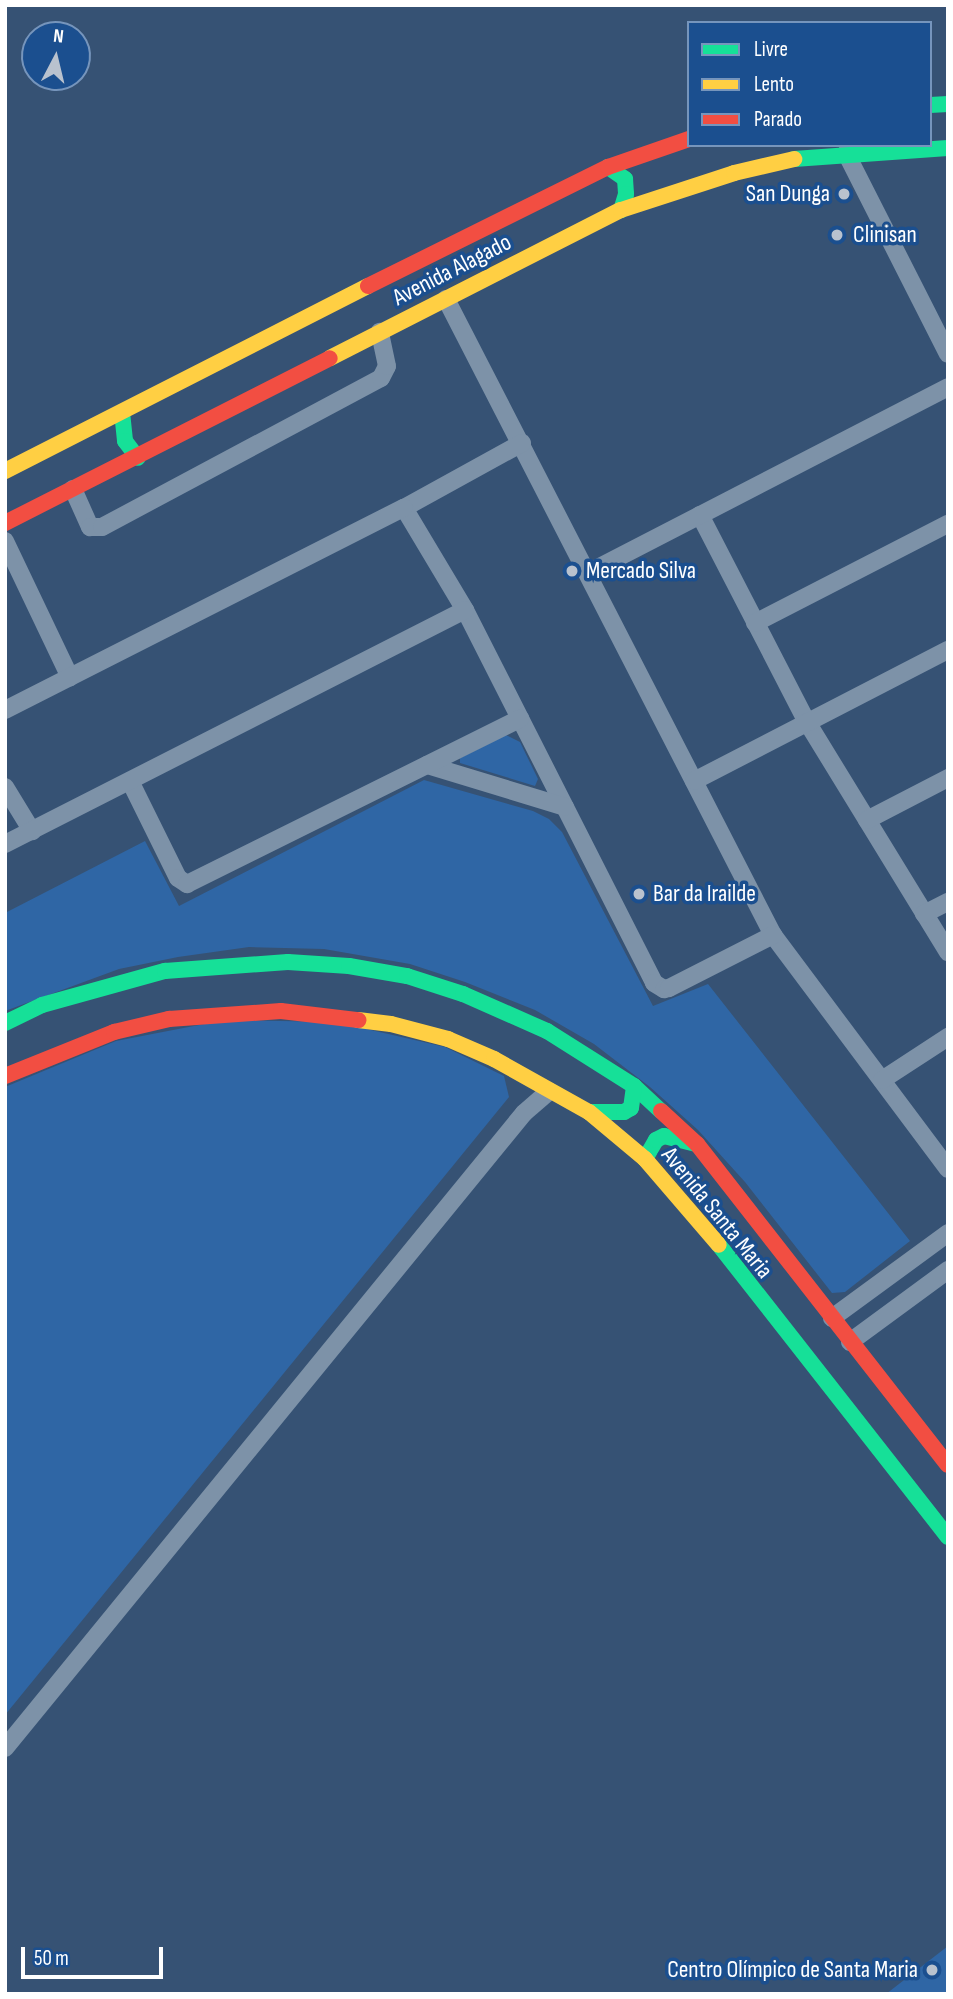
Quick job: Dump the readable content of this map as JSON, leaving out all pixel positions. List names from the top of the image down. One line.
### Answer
{"streets":{"main road":["Avenida Alagado","Avenida Santa Maria"]},"places":["San Dunga","Clinisan","Mercado Silva","Bar da Irailde","Centro Olímpico de Santa Maria"],"legend":["Livre","Lento","Parado"],"scale_bar":"50 m","north":"top"}
